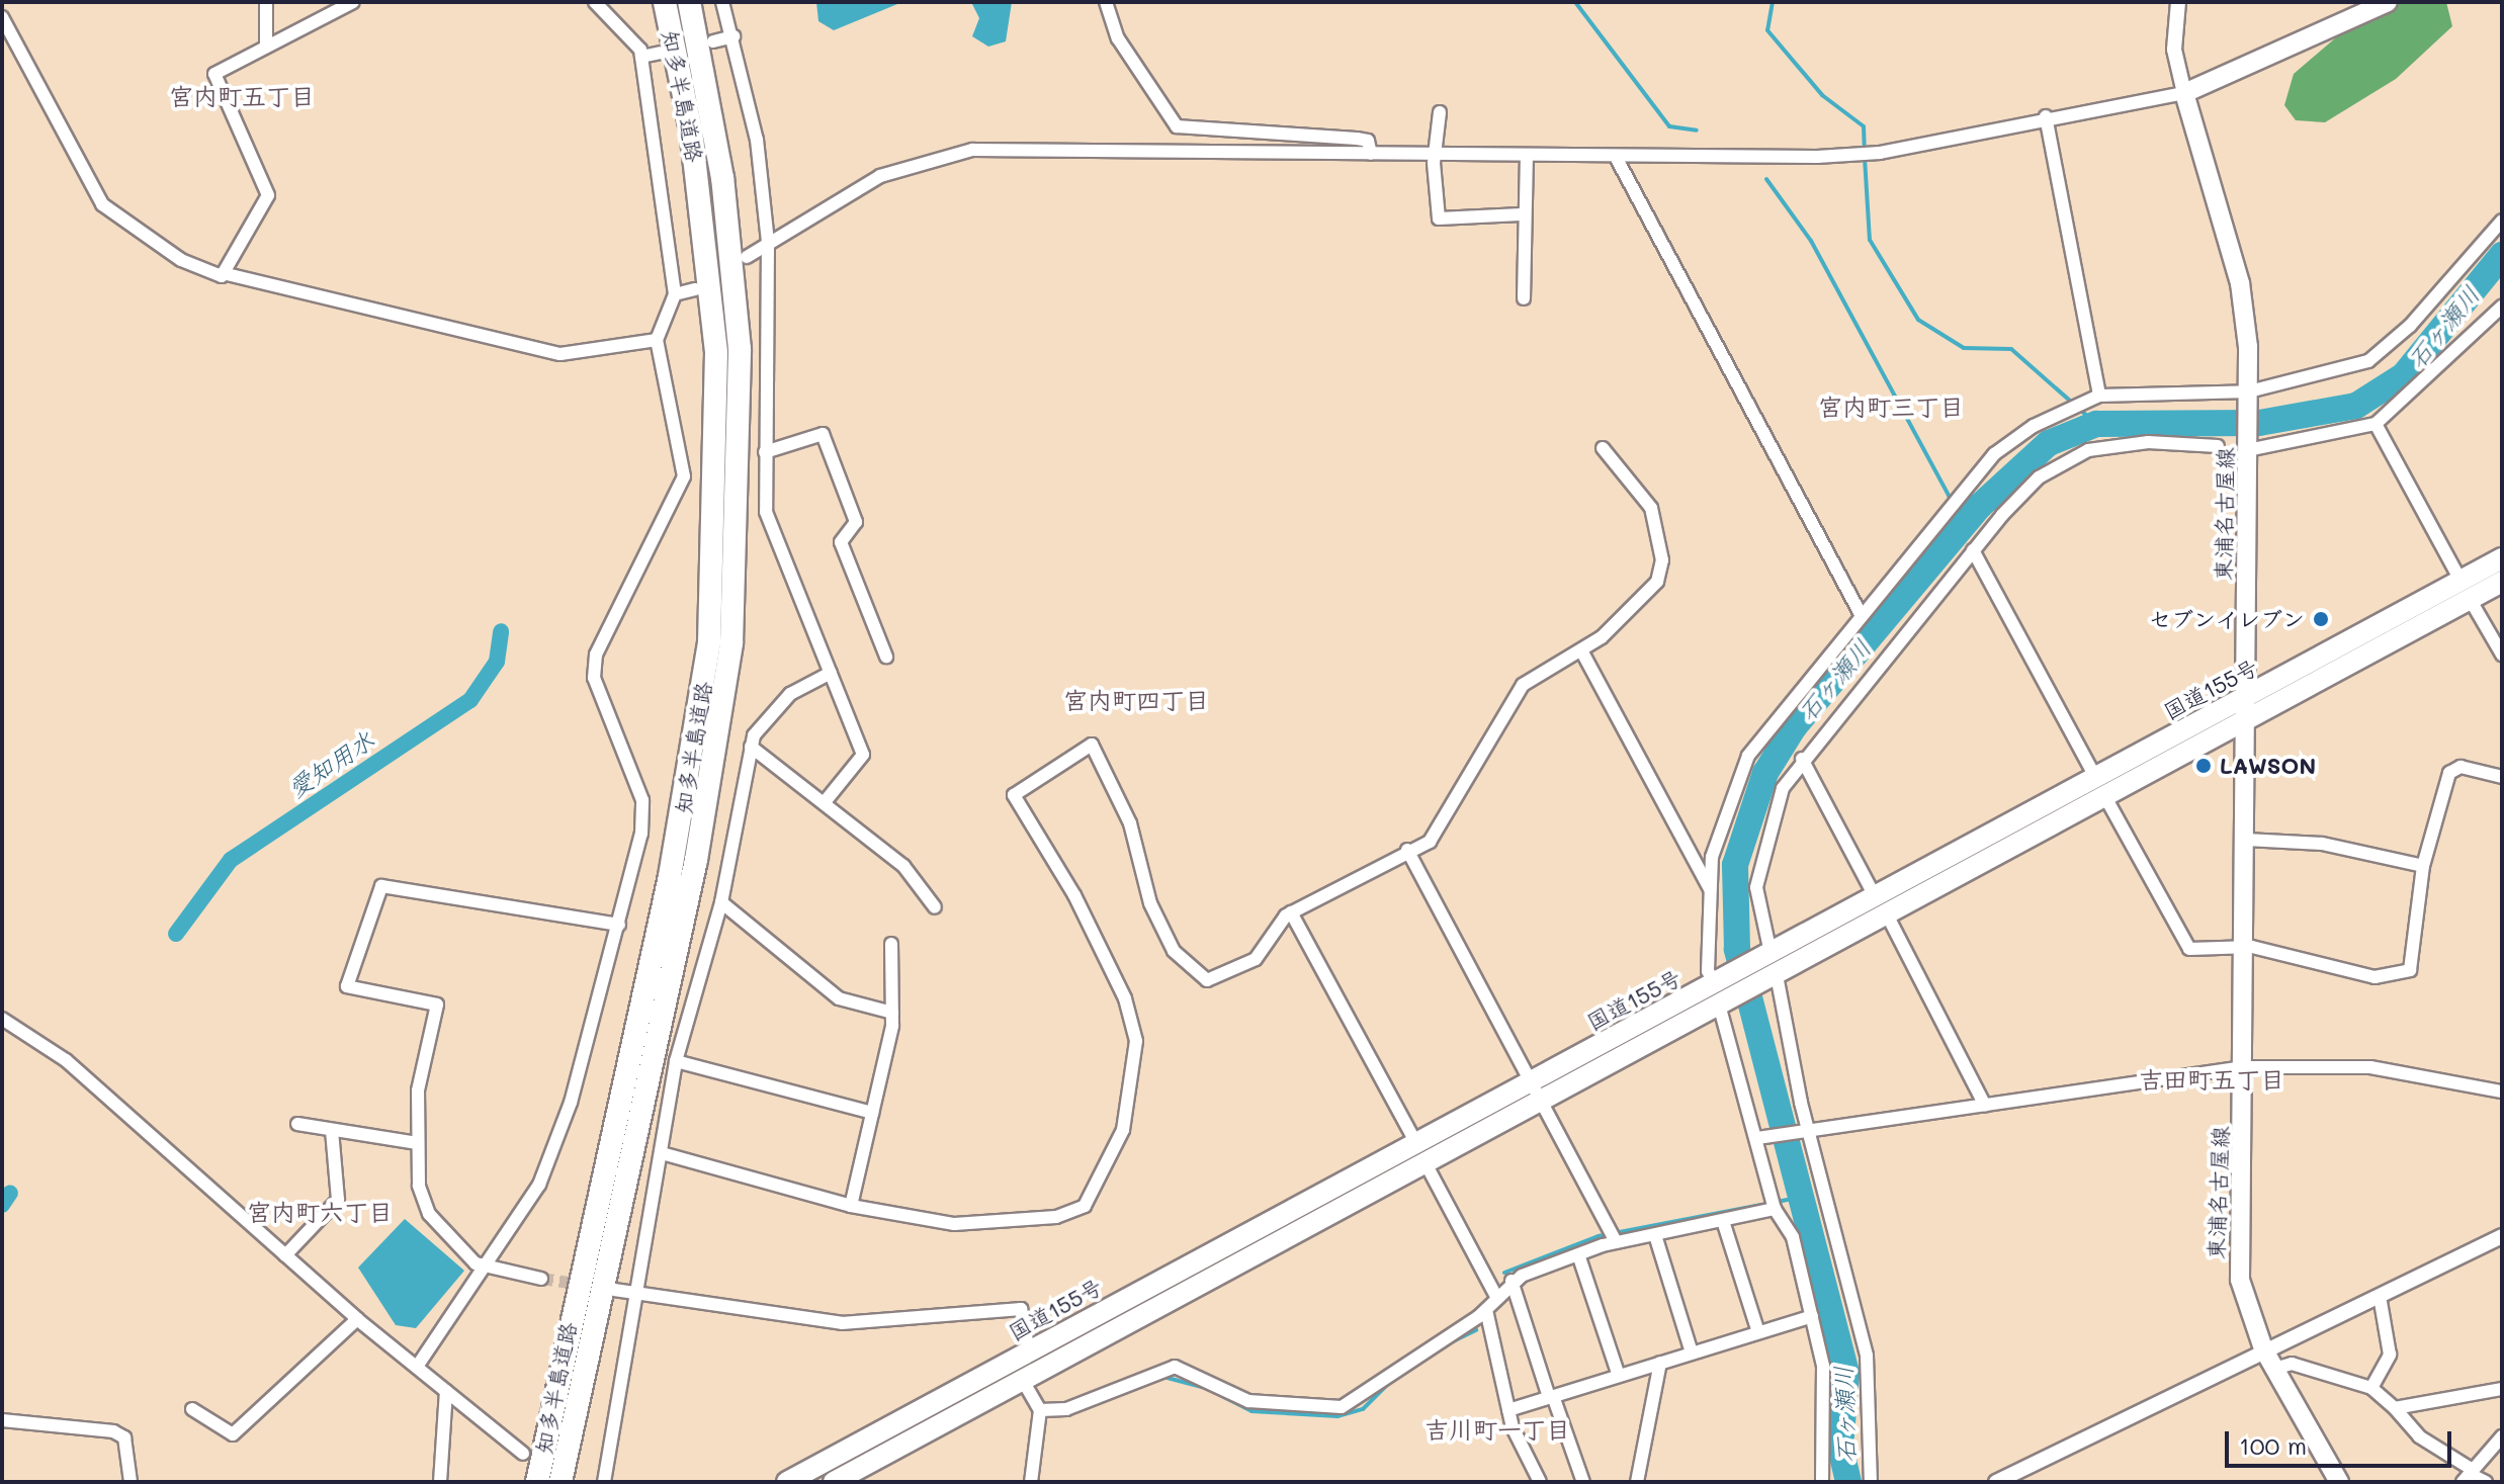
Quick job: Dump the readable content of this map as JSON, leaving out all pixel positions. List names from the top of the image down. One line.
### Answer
{"streets":{"highway":["知多半島道路","国道155号"],"main road":["東浦名古屋線"]},"crossings":[["東浦名古屋線","国道155号"]],"districts":["宮内町五丁目","宮内町三丁目","宮内町四丁目","吉田町五丁目","宮内町六丁目","吉川町一丁目"],"water":["石ヶ瀬川","愛知用水"],"places":["セブンイレブン","LAWSON"],"scale_bar":"100 m"}
